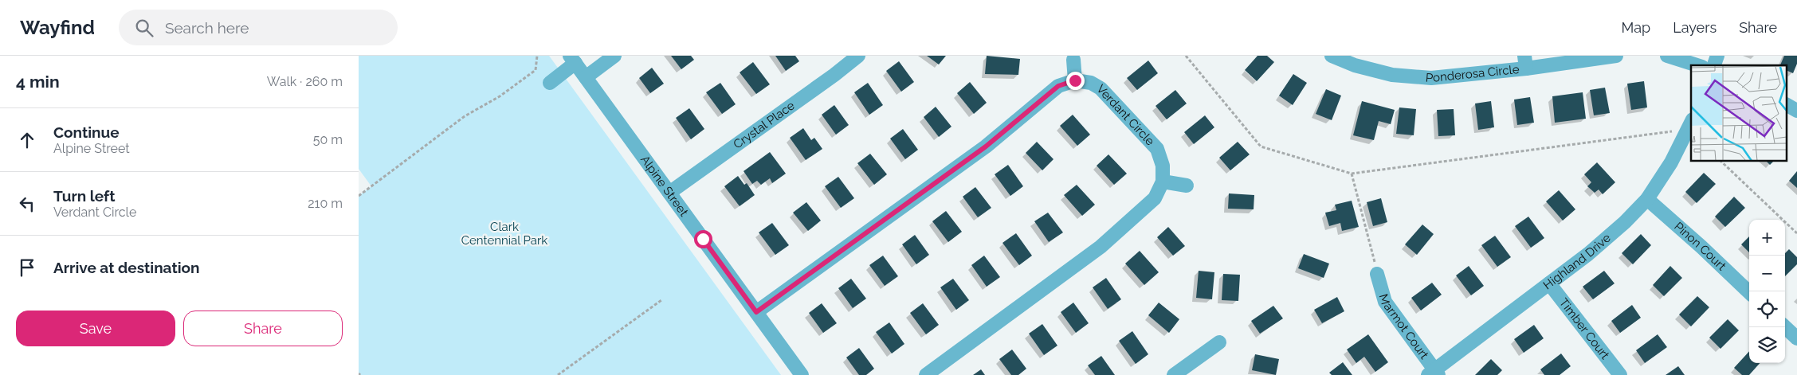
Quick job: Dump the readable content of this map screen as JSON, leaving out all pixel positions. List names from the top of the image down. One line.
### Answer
{"streets":{"street":["Ponderosa Circle","Verdant Circle","Crystal Place","Alpine Street","Pinon Court","Highland Drive","Marmot Court","Timber Court"]},"crossings":[["Crystal Place","Alpine Street"],["Pinon Court","Highland Drive"],["Highland Drive","Marmot Court"],["Highland Drive","Timber Court"]],"parks":["Clark Centennial Park"],"page":{"header":"Wayfind","search":"Search here","nav":["Map","Layers","Share"],"heading":["4 min","Walk · 260 m"],"list":[["Continue","Alpine Street","50 m"],["Turn left","Verdant Circle","210 m"],"Arrive at destination"],"map_buttons":["+","−"],"buttons":["Save","Share"]}}
